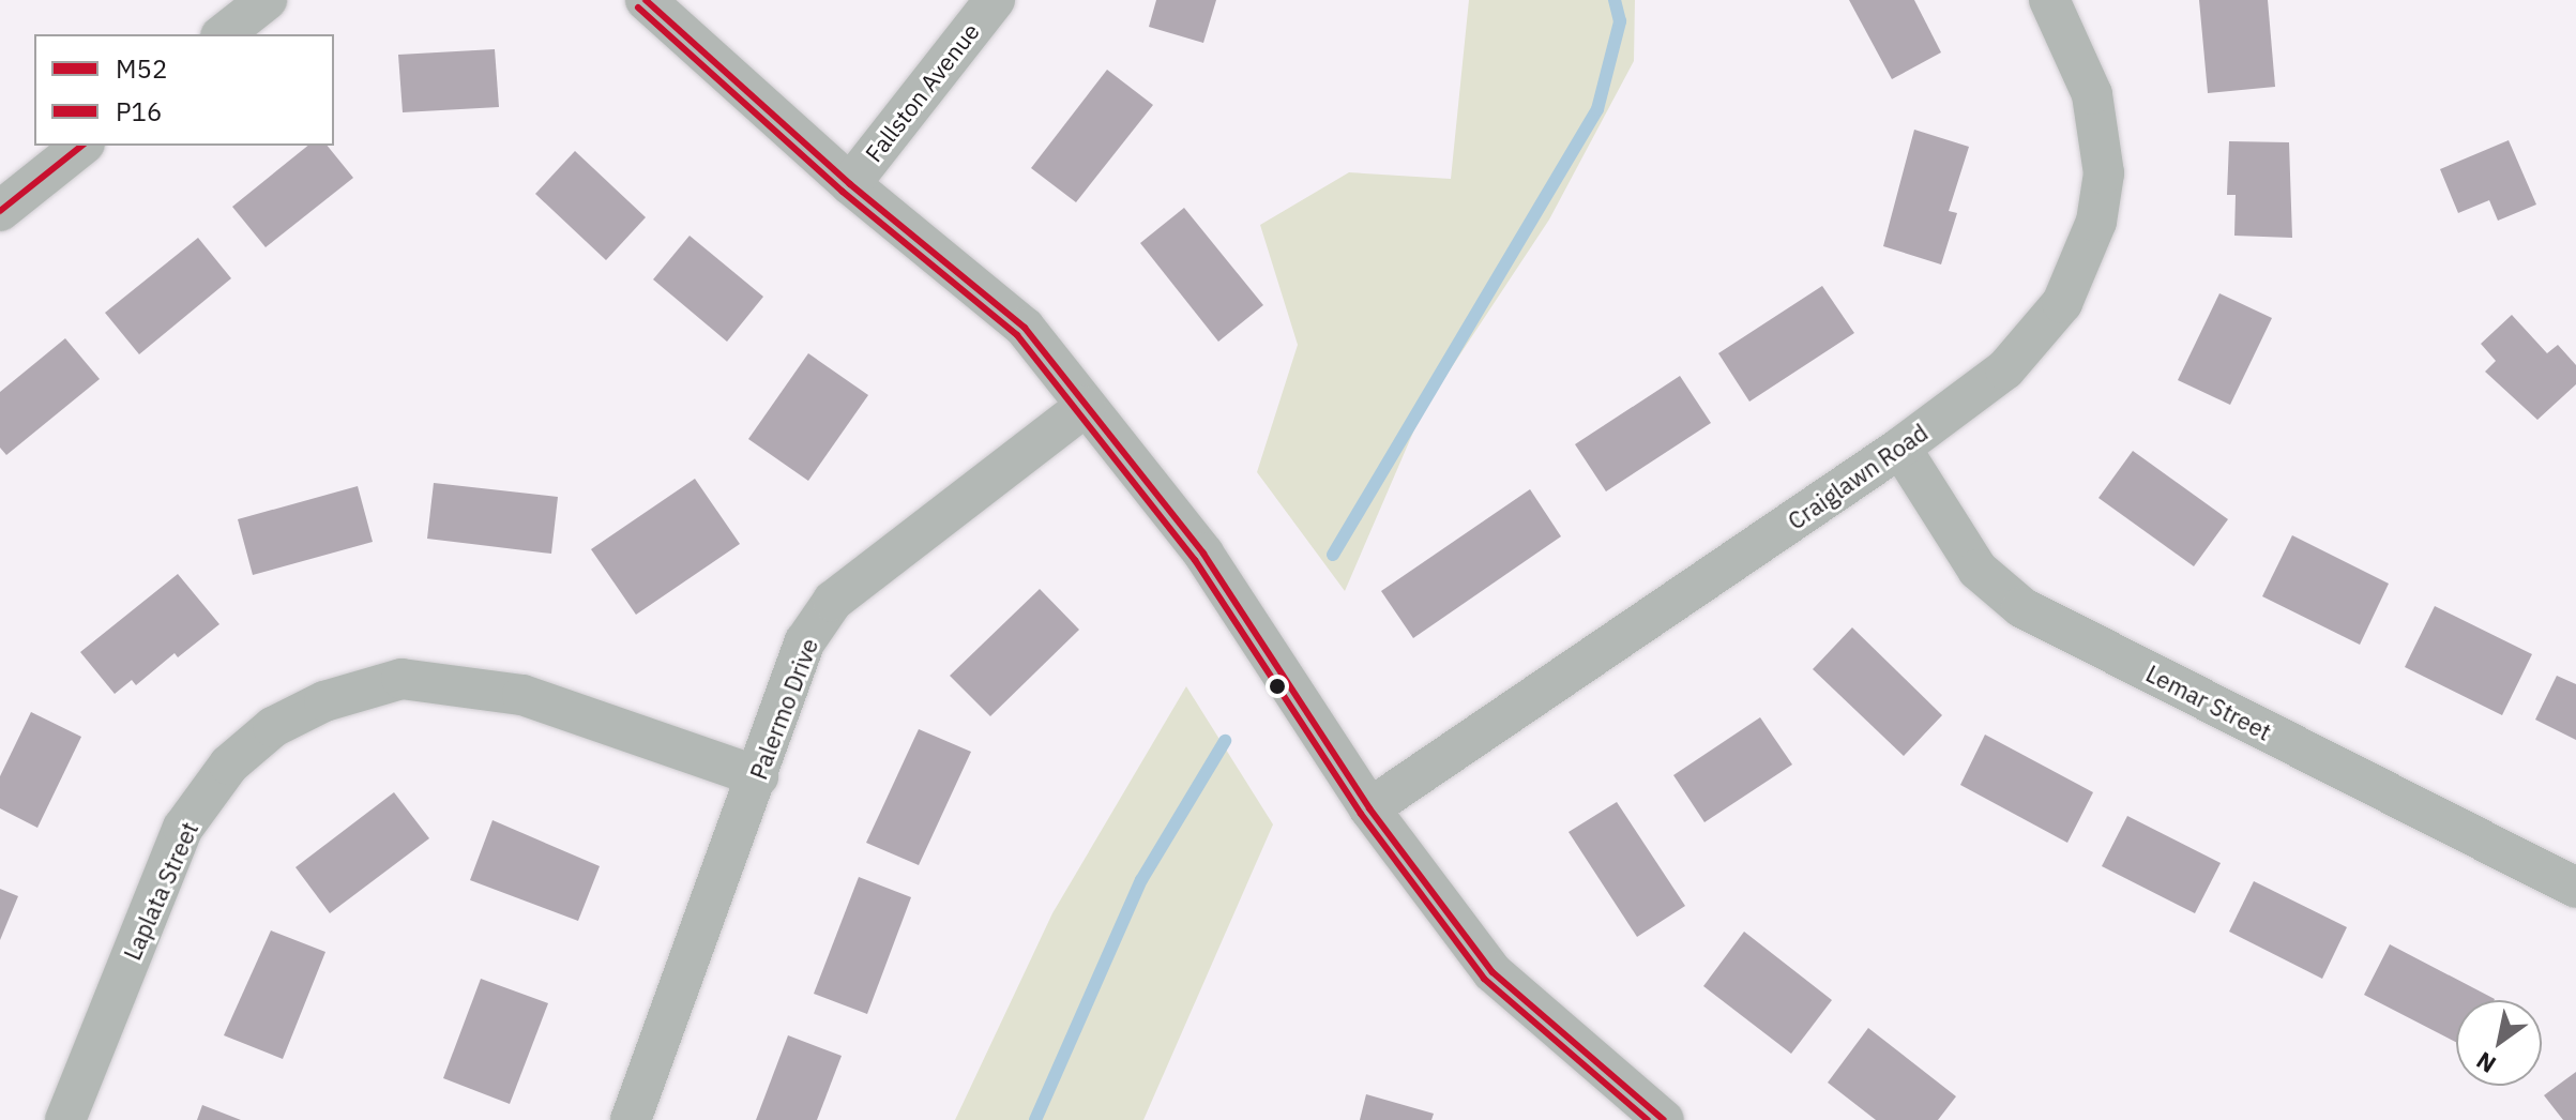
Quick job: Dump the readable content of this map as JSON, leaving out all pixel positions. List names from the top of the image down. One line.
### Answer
{"streets":{"street":["Fallston Avenue","Craiglawn Road","Lemar Street","Palermo Drive","Laplata Street"]},"crossings":[["Craiglawn Road","Lemar Street"],["Palermo Drive","Laplata Street"]],"lines":["transit line M52","transit line P16"],"legend":["M52","P16"],"north":"bottom left"}
